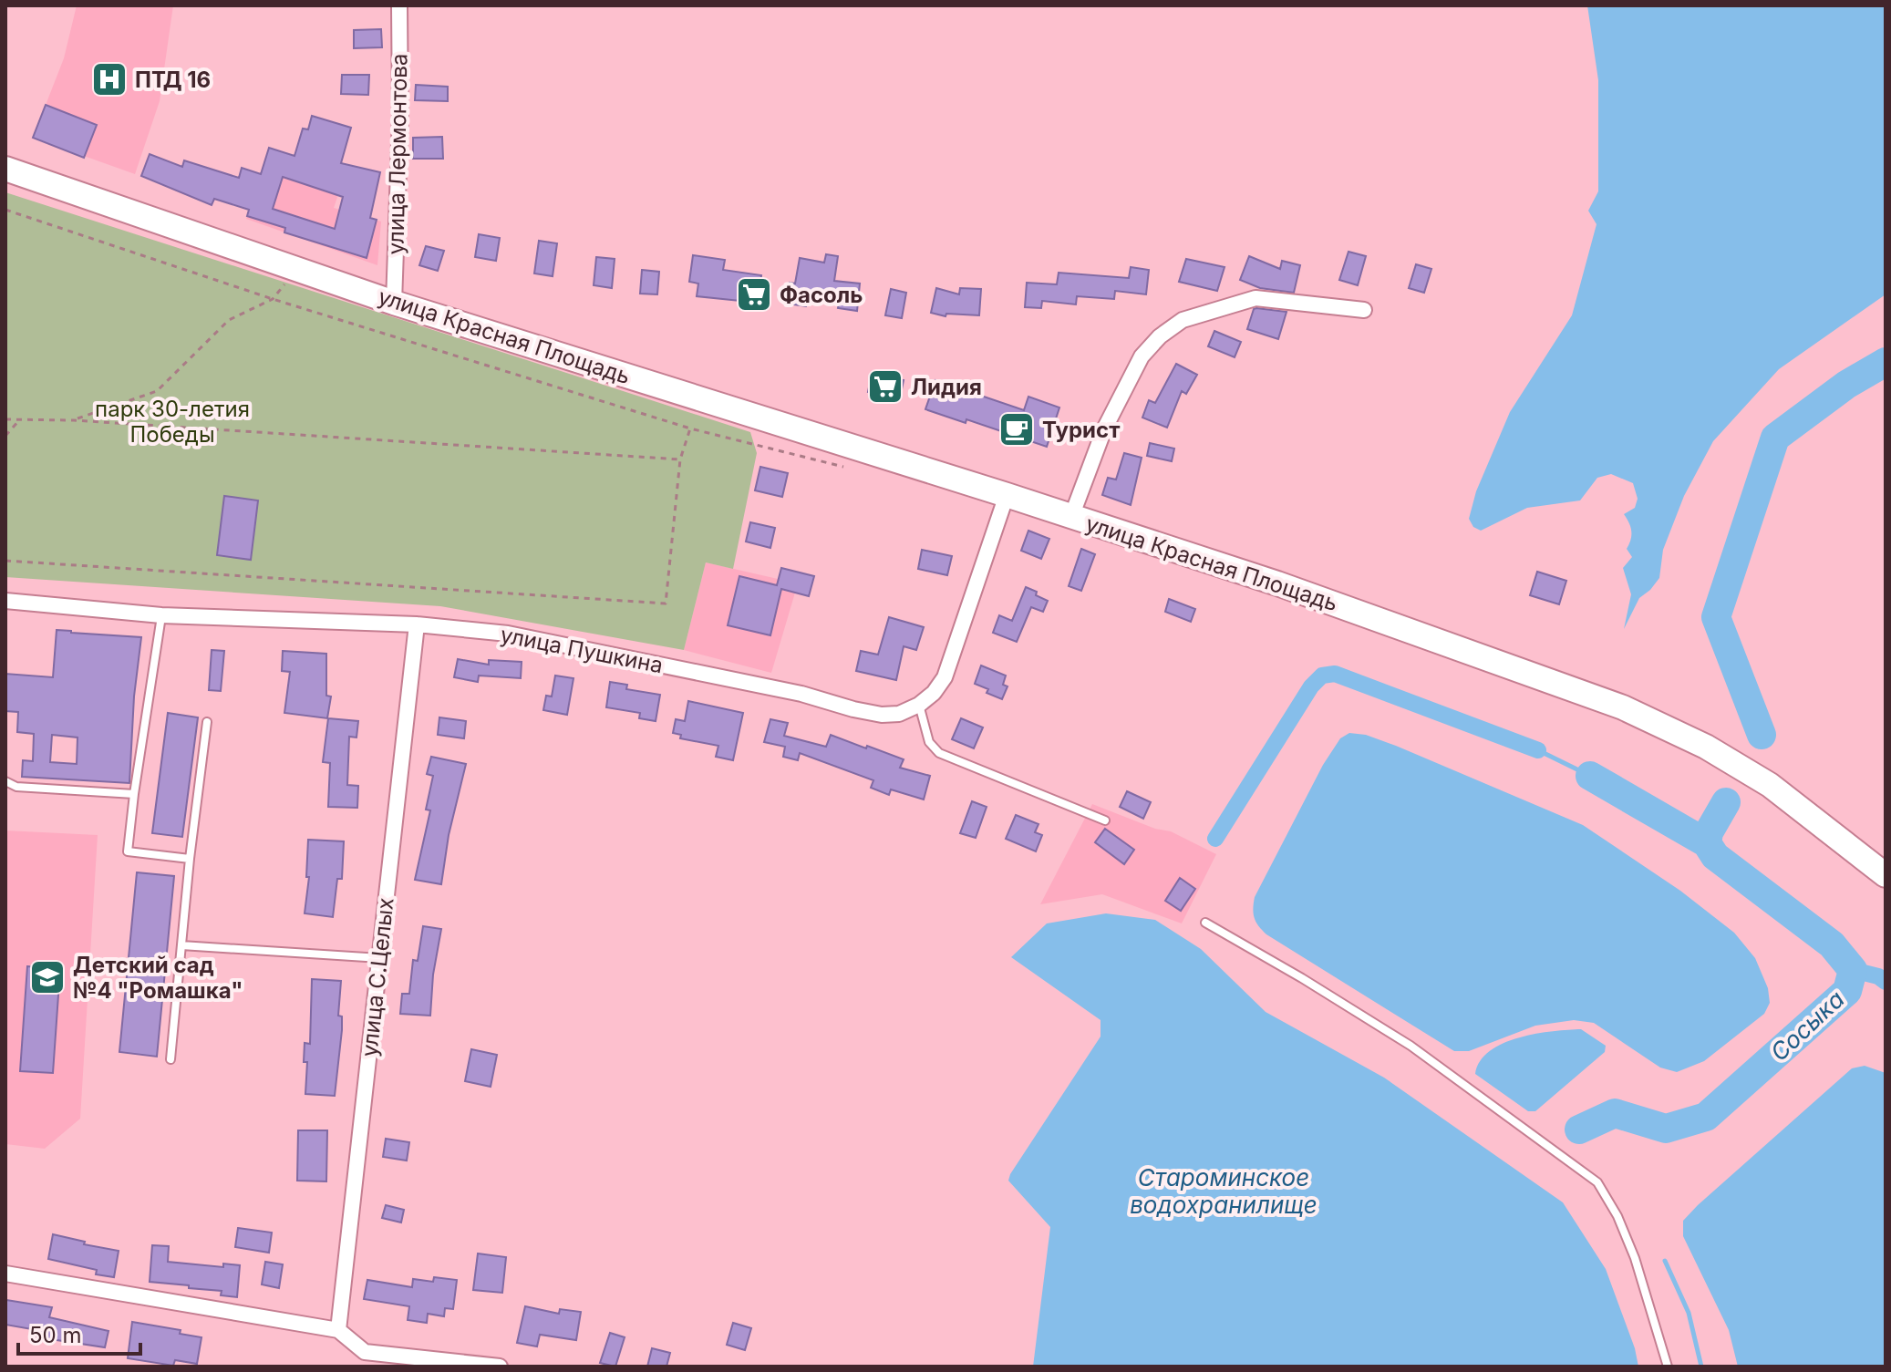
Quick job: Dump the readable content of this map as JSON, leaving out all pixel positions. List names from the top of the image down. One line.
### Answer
{"streets":{"main road":["улица Красная Площадь"],"street":["улица Лермонтова","улица Пушкина","улица С.Целых"]},"crossings":[["улица Лермонтова","улица Красная Площадь"],["улица Пушкина","улица С.Целых"]],"water":["Сосыка","Староминское водохранилище"],"parks":["парк 30-летия Победы"],"places":{"hospital":["ПТД 16"],"supermarket":["Фасоль","Лидия"],"cafe":["Турист"],"school or university":["Детский сад №4 \"Ромашка\""]},"scale_bar":"50 m"}
